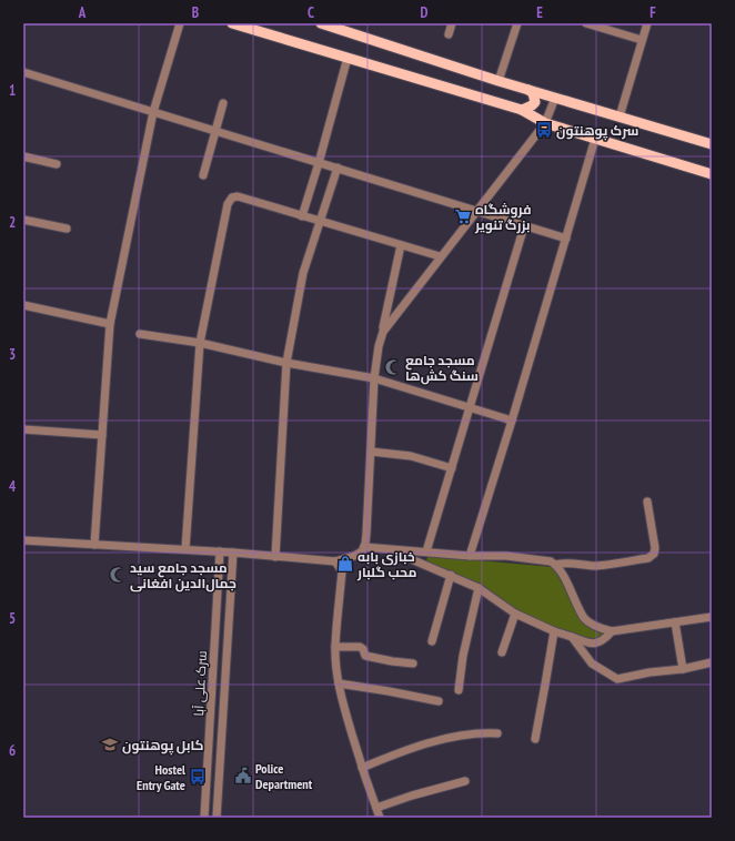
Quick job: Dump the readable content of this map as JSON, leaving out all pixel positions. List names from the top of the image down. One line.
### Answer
{"streets":{"street":["سرک علی آبا"]},"places":{"bus stop":["سرک پوهنتون","Hostel Entry Gate"],"supermarket":["فروشگاه بزرگ تنویر"],"mosque":["مسجد جامع سنگ کش‌ها","مسجد جامع سید جمال‌الدین افغانی"],"shop":["خبازی بابه محب گلبار"],"school or university":["کابل پوهنتون"],"public building":["Police Department"]},"grid":{"columns":["A","B","C","D","E","F"],"rows":["1","2","3","4","5","6"]}}
